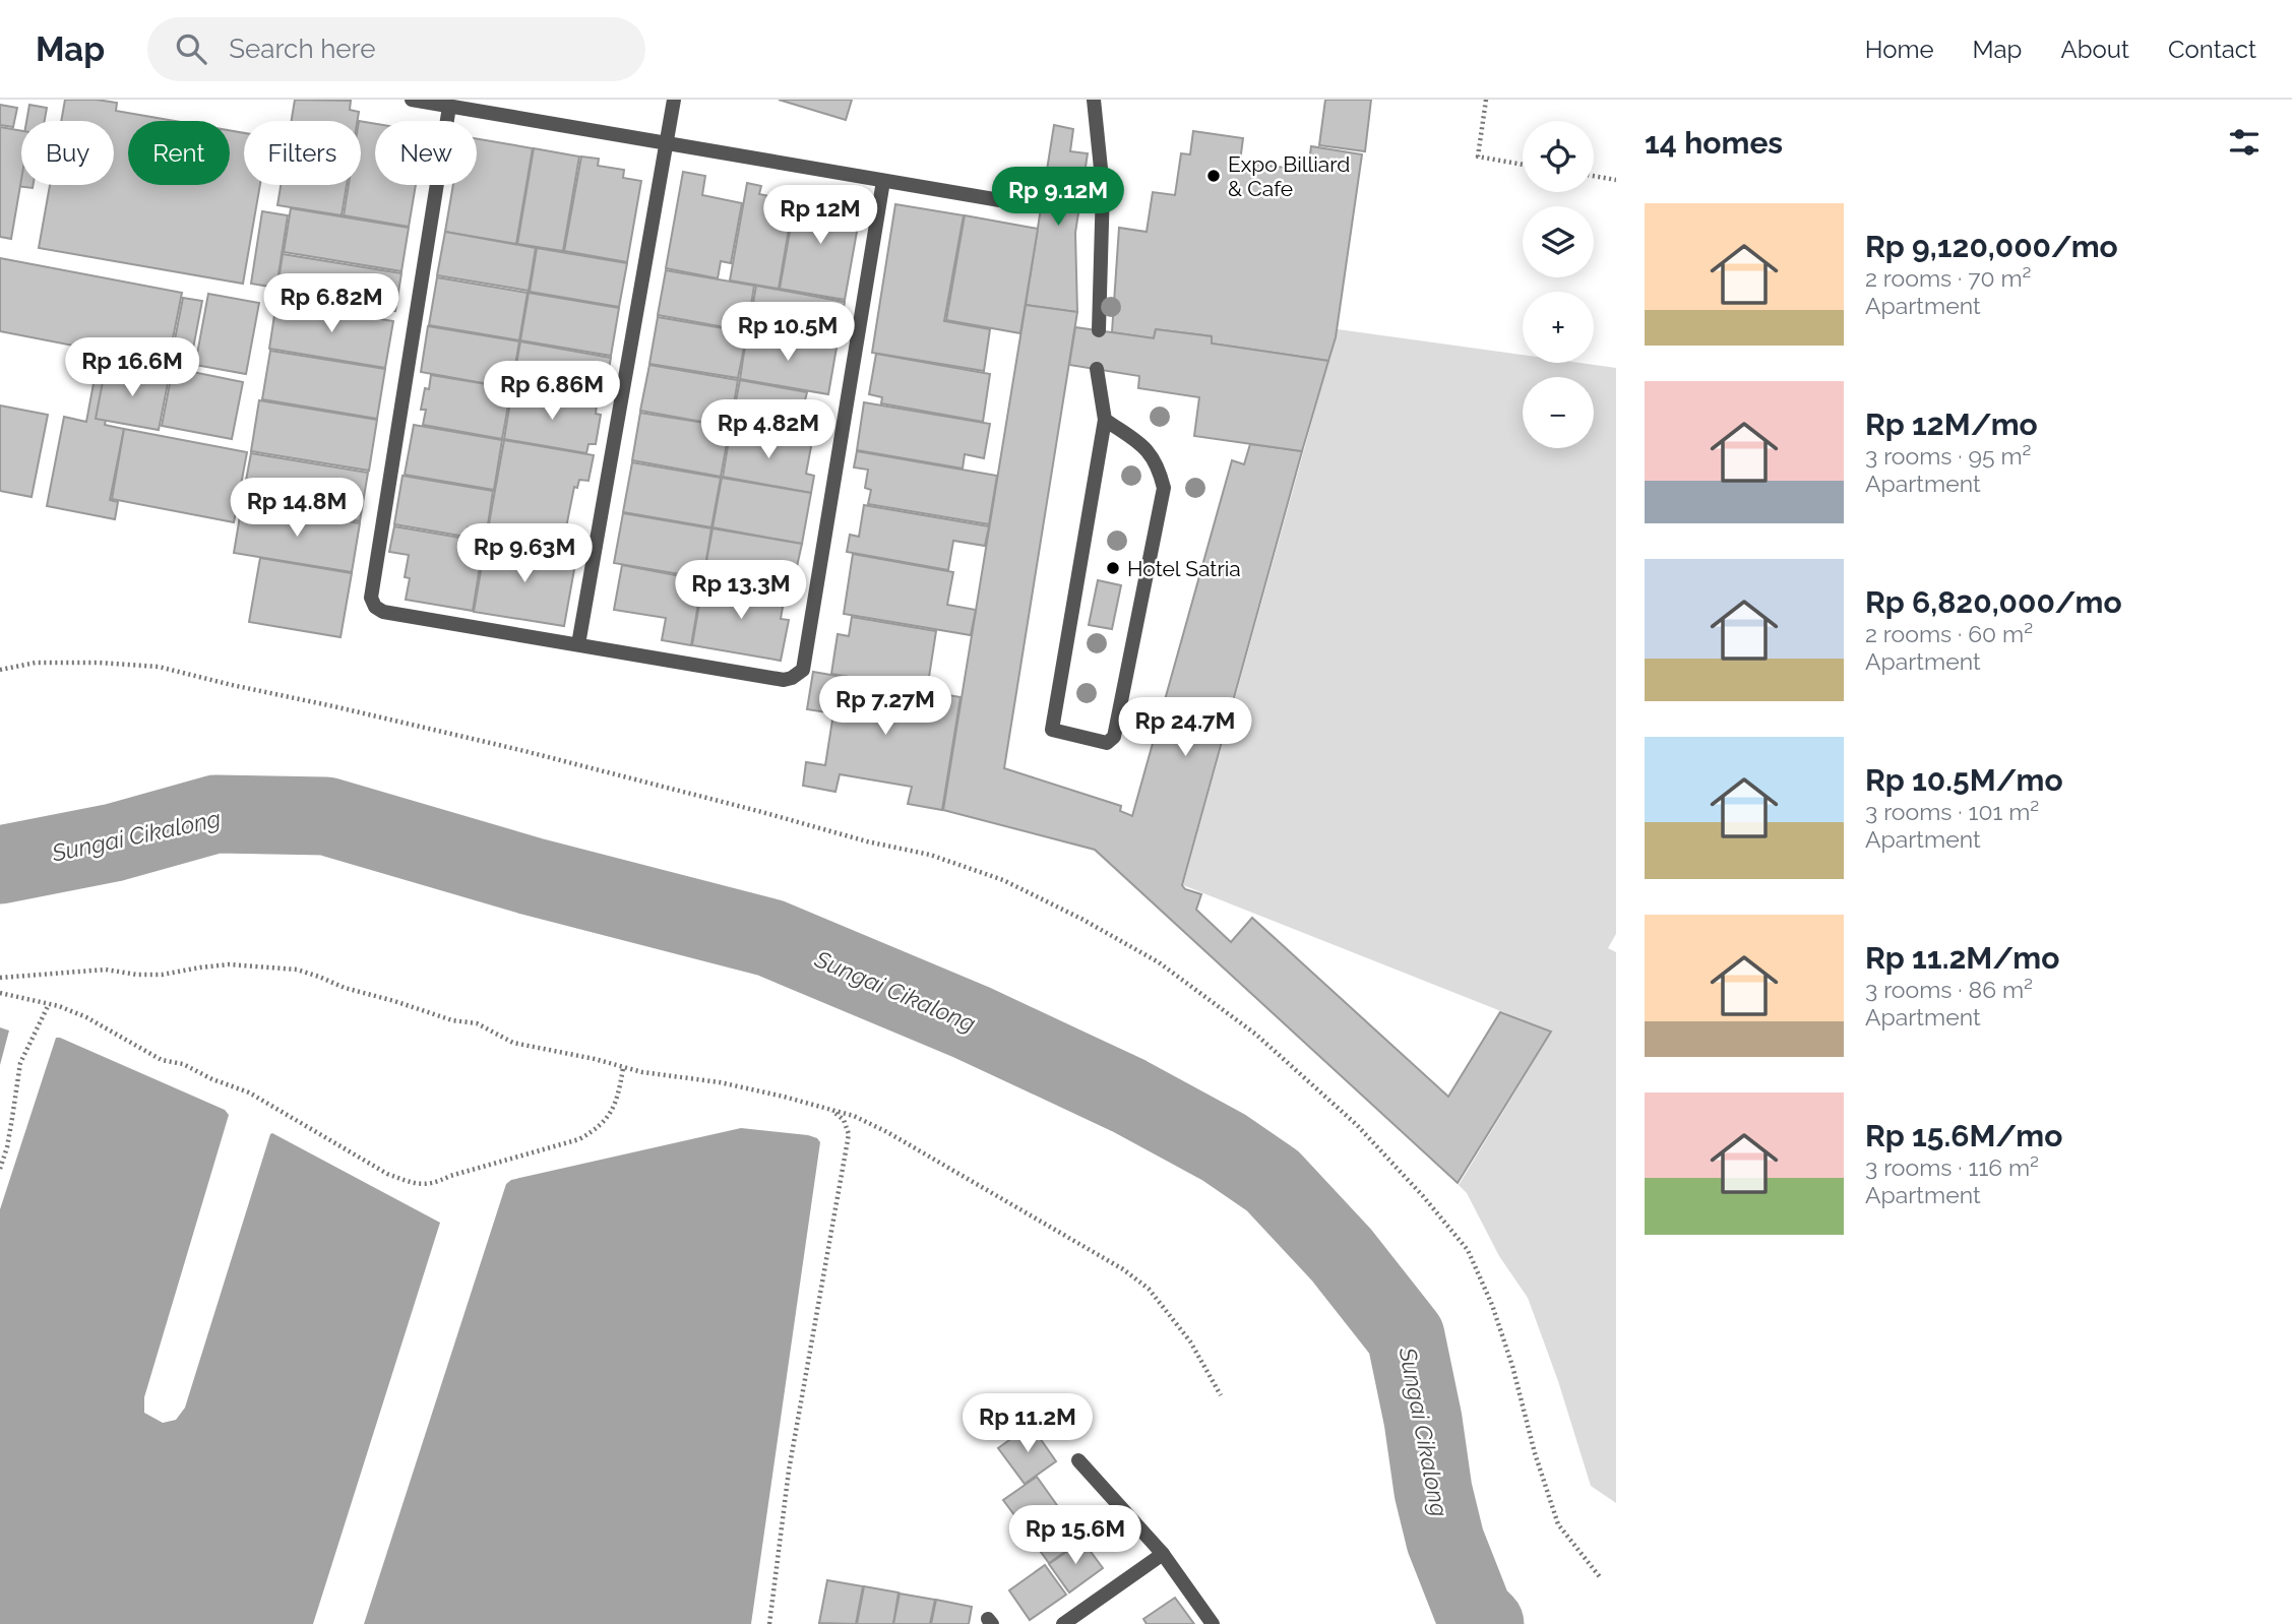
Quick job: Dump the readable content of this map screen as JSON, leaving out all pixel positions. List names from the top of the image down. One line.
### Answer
{"water":["Sungai Cikalong"],"places":["Expo Billiard & Cafe","Hotel Satria"],"page":{"header":"Map","search":"Search here","nav":["Home","Map","About","Contact"],"heading":"14 homes","map_buttons":["+","−"],"chip":["Buy","Rent","Filters","New"],"price":["Rp 9.12M","Rp 12M","Rp 6.82M","Rp 10.5M","Rp 16.6M","Rp 6.86M","Rp 4.82M","Rp 14.8M","Rp 9.63M","Rp 13.3M","Rp 7.27M","Rp 24.7M","Rp 11.2M","Rp 15.6M"],"list":[{"name":"Rp 9,120,000/mo","note":"2 rooms · 70 m² · Apartment"},{"name":"Rp 12M/mo","note":"3 rooms · 95 m² · Apartment"},{"name":"Rp 6,820,000/mo","note":"2 rooms · 60 m² · Apartment"},{"name":"Rp 10.5M/mo","note":"3 rooms · 101 m² · Apartment"},{"name":"Rp 11.2M/mo","note":"3 rooms · 86 m² · Apartment"},{"name":"Rp 15.6M/mo","note":"3 rooms · 116 m² · Apartment"}]}}
